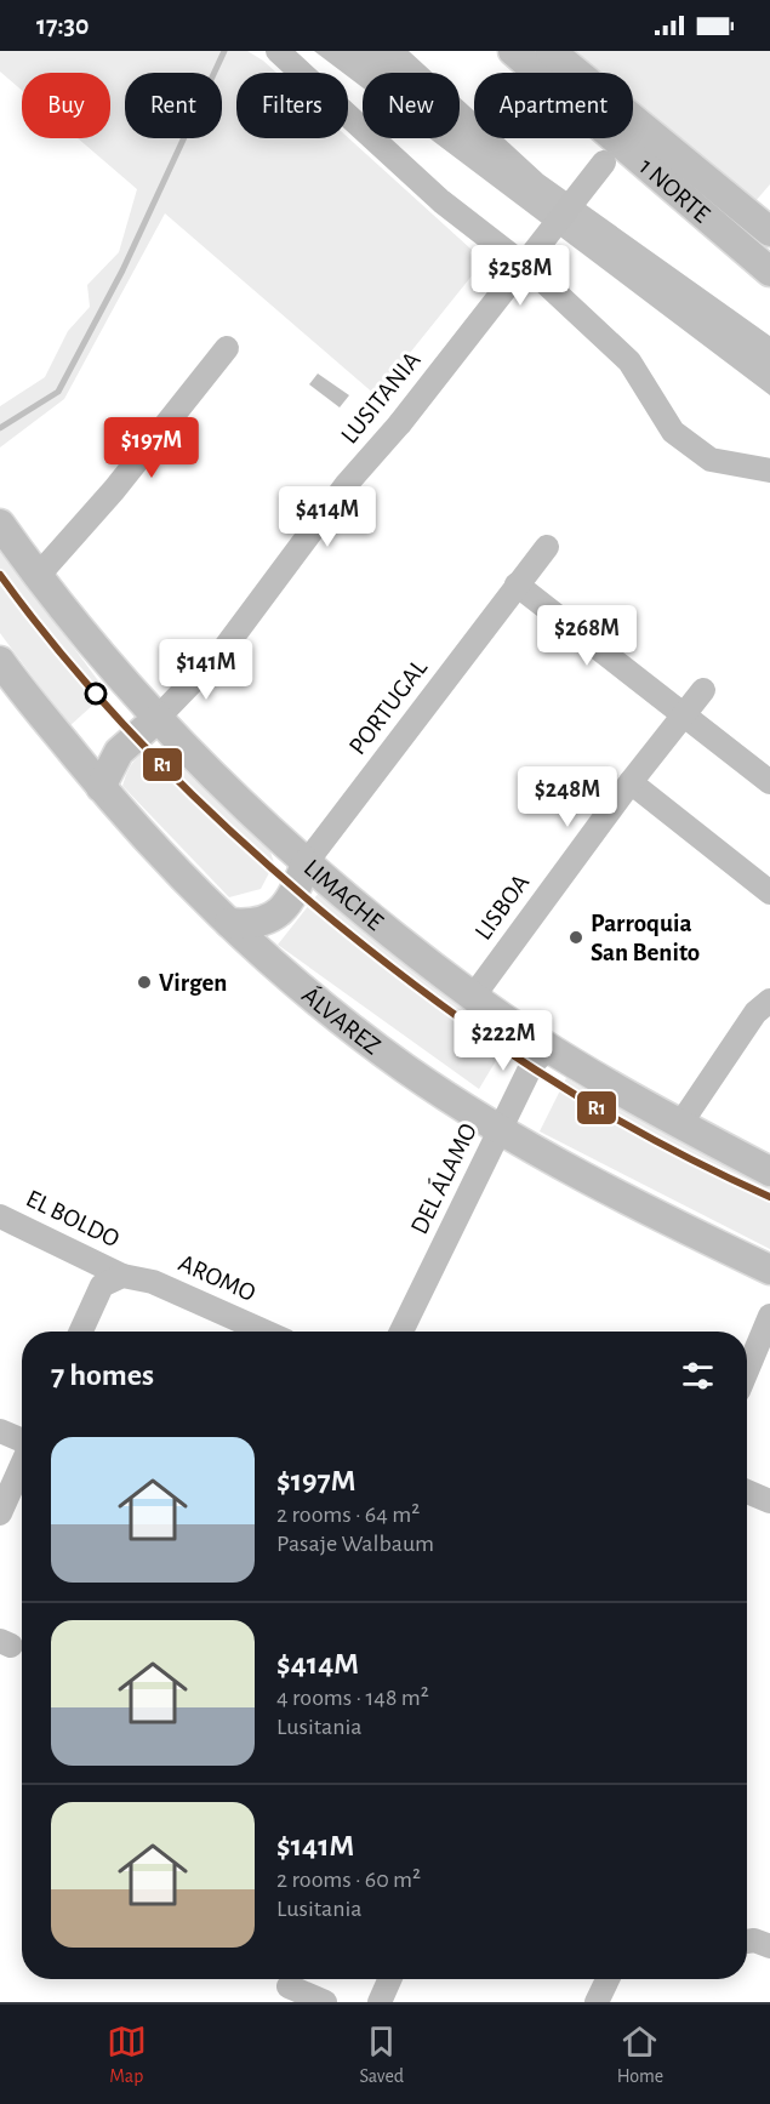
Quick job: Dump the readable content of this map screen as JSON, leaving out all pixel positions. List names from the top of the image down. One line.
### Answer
{"streets":{"main road":["1 NORTE","LIMACHE","ÁLVAREZ"],"street":["LUSITANIA","PORTUGAL","LISBOA","DEL ÁLAMO","EL BOLDO","AROMO"]},"crossings":[["1 NORTE","LUSITANIA"],["LUSITANIA","LIMACHE"],["PORTUGAL","LIMACHE"],["LIMACHE","LISBOA"],["LIMACHE","DEL ÁLAMO"],["ÁLVAREZ","DEL ÁLAMO"],["EL BOLDO","AROMO"]],"places":["Parroquia San Benito","Virgen"],"lines":["transit line R1"],"page":{"status":"17:30","chip":["Buy","Rent","Filters","New","Apartment"],"price":["$258M","$197M","$414M","$268M","$141M","$248M","$222M"],"heading":"7 homes","list":[{"name":"$197M","note":"2 rooms · 64 m² · Pasaje Walbaum"},{"name":"$414M","note":"4 rooms · 148 m² · Lusitania"},{"name":"$141M","note":"2 rooms · 60 m² · Lusitania"}],"tabs":["Map","Saved","Home"]}}
